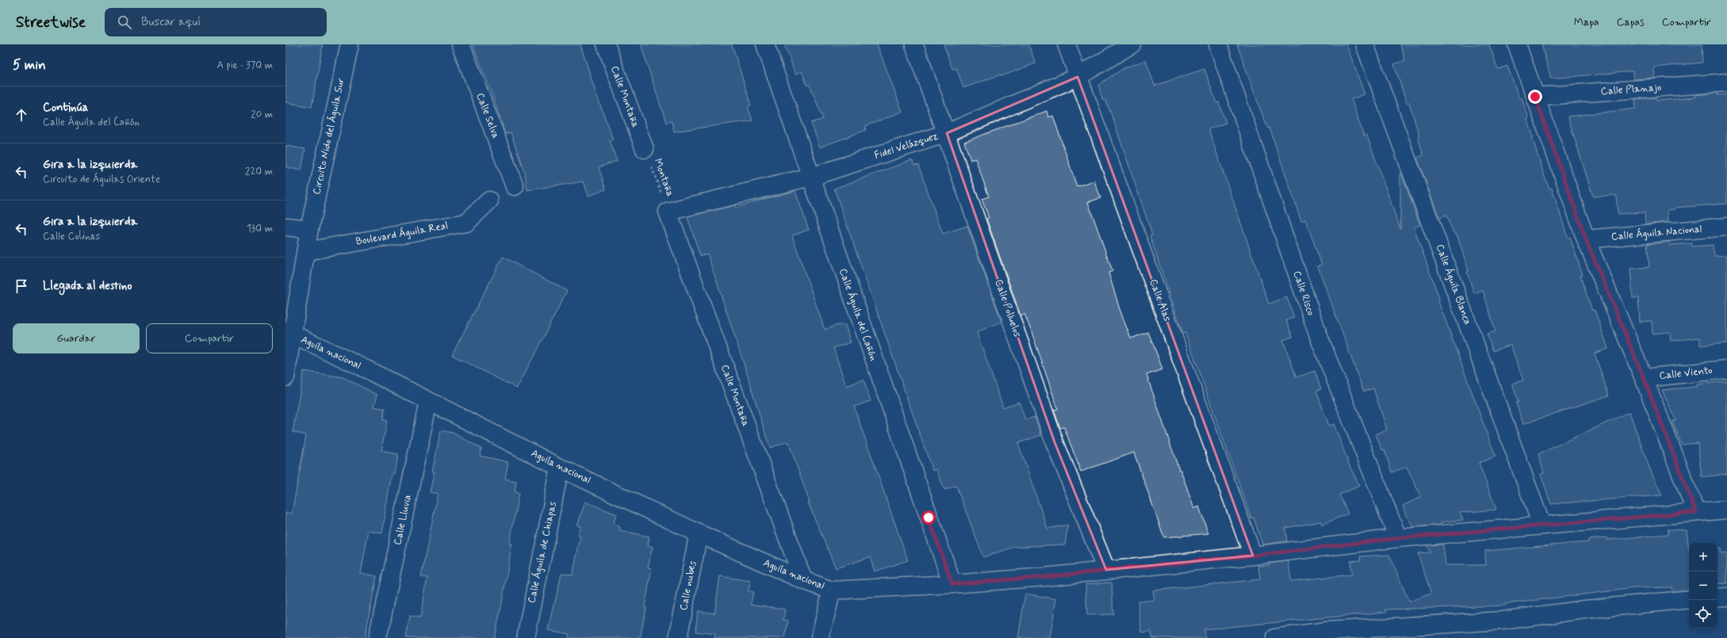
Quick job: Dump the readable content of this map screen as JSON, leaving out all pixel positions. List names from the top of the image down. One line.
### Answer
{"streets":{"street":["Calle Planajo","Calle Montaña","Calle Selva","Circuito Nido del Águila Sur","Fidel Velázquez","Calle Águila Nacional","Boulevard Águila Real","Calle Águila Blanca","Calle Risco","Calle Alas","Calle Polluelos","Calle Águila del Cañón","Aguila nacional","Calle Viento","Calle Lluvia","Calle Águila de Chiapas","Calle nubes"],"path":["Montaña"]},"crossings":[["Calle Montaña","Fidel Velázquez"],["Calle Montaña","Montaña"],["Calle Montaña","Aguila nacional"],["Circuito Nido del Águila Sur","Boulevard Águila Real"],["Circuito Nido del Águila Sur","Aguila nacional"],["Fidel Velázquez","Montaña"],["Fidel Velázquez","Calle Alas"],["Fidel Velázquez","Calle Polluelos"],["Fidel Velázquez","Calle Águila del Cañón"],["Aguila nacional","Calle Lluvia"],["Aguila nacional","Calle Águila de Chiapas"],["Aguila nacional","Calle nubes"]],"page":{"header":"Streetwise","search":"Buscar aquí","nav":["Mapa","Capas","Compartir"],"heading":["5 min","A pie · 370 m"],"list":[["Continúa","Calle Águila del Cañón","20 m"],["Gira a la izquierda","Circuito de Águilas Oriente","220 m"],["Gira a la izquierda","Calle Colinas","130 m"],"Llegada al destino"],"buttons":["Guardar","Compartir"],"map_buttons":["+","−"]}}
